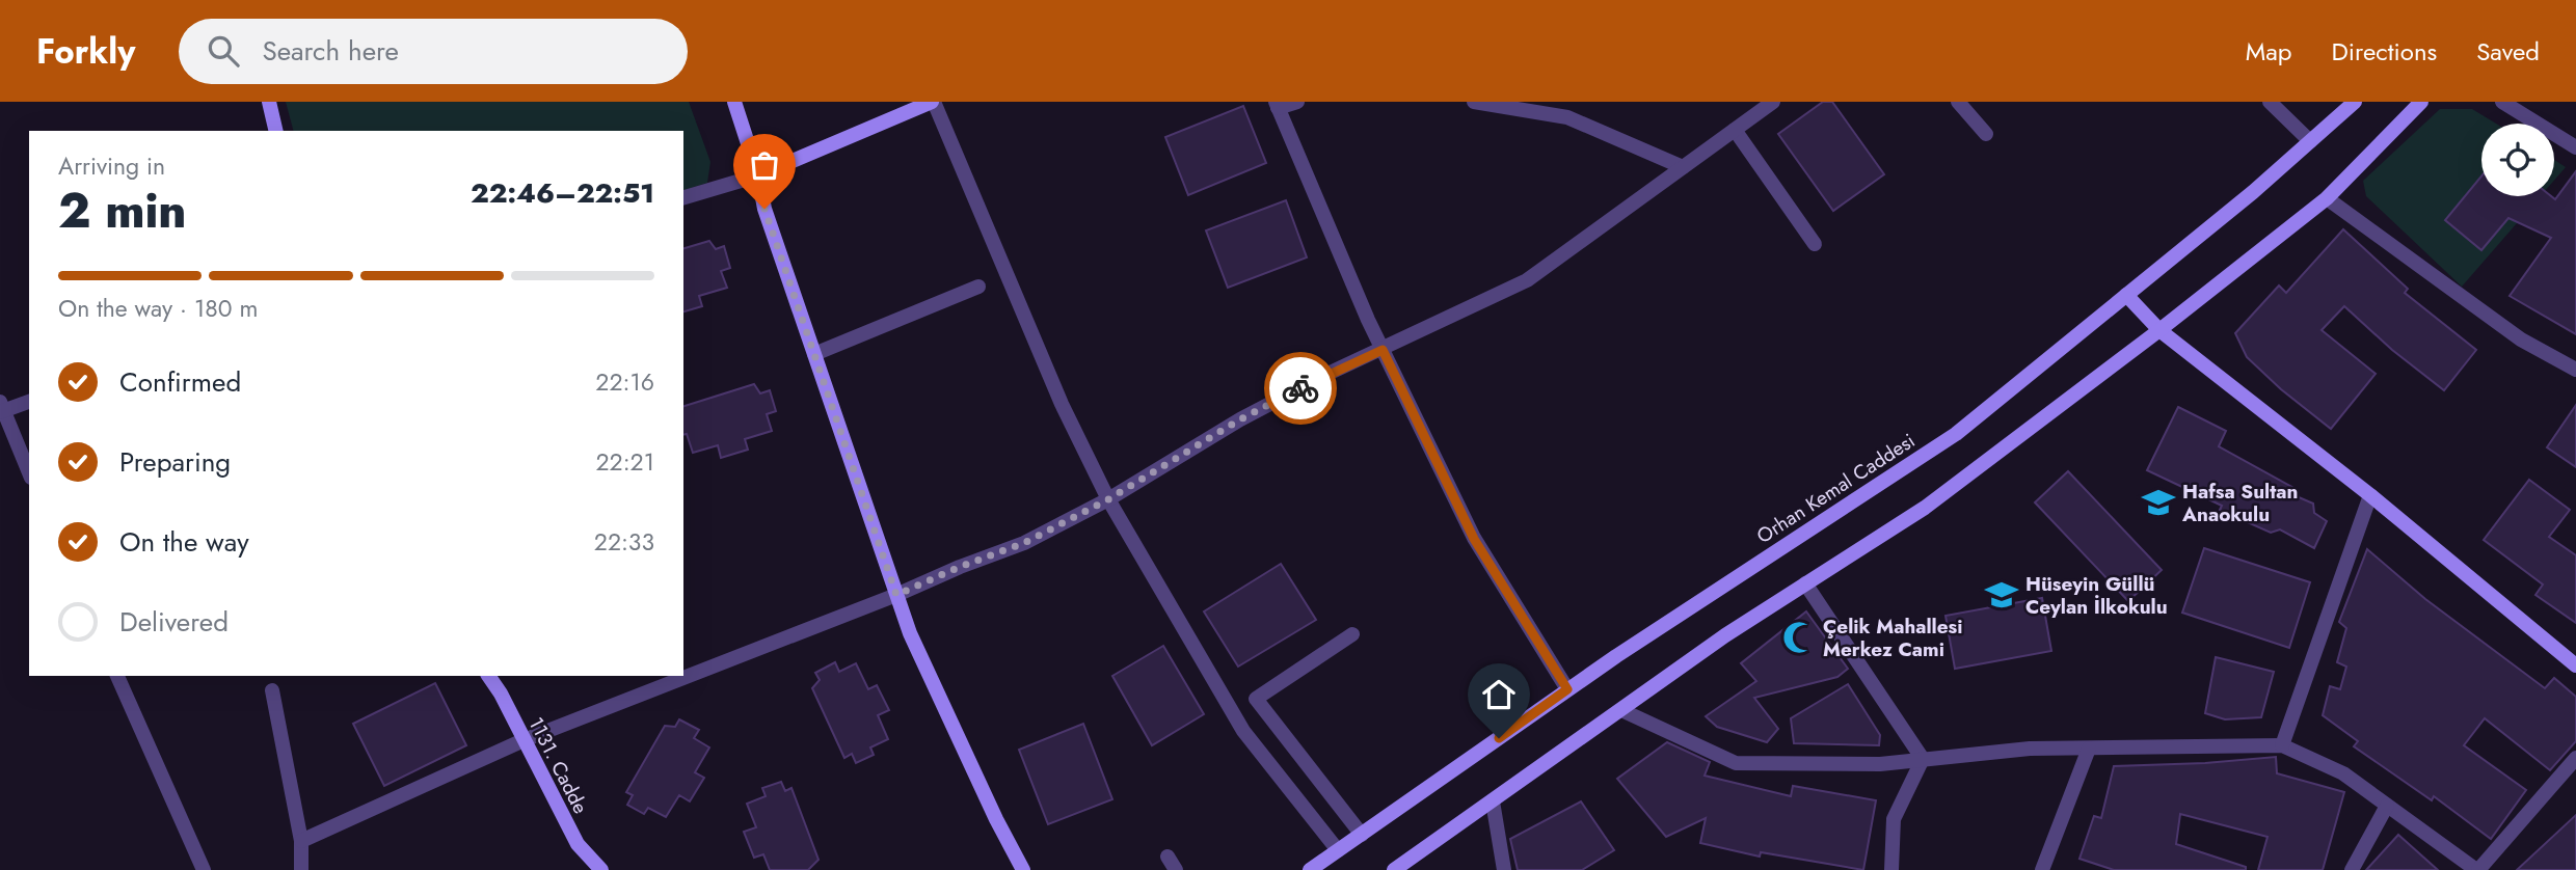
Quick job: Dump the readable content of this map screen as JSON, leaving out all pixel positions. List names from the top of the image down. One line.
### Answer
{"streets":{"main road":["Orhan Kemal Caddesi","1131. Cadde"]},"places":{"school or university":["Hafsa Sultan Anaokulu","Hüseyin Güllü Ceylan İlkokulu"],"mosque":["Çelik Mahallesi Merkez Cami"]},"page":{"header":"Forkly","search":"Search here","nav":["Map","Directions","Saved"],"heading":["2 min","Arriving in","22:46–22:51"],"bar":"On the way · 180 m","list":[["Confirmed","22:16"],["Preparing","22:21"],["On the way","22:33"],"Delivered"]}}
